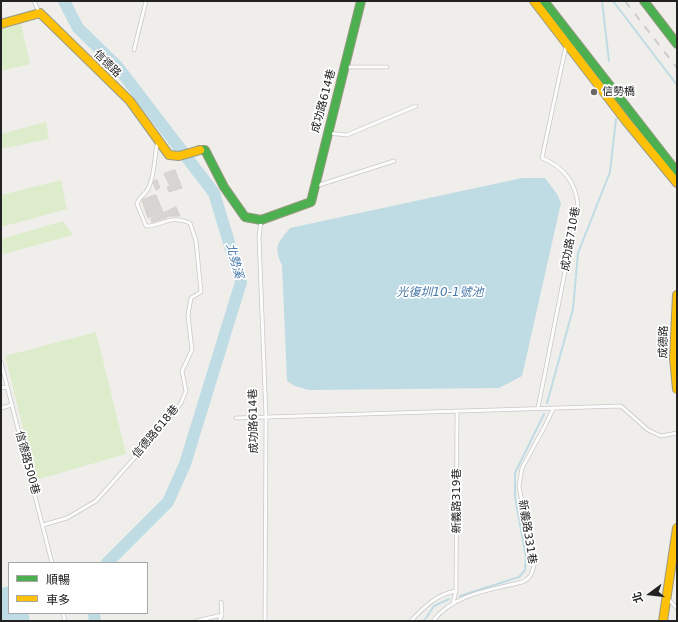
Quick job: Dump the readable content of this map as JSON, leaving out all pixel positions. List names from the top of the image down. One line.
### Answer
{"streets":{"street":["信德路","成功路614巷","成德路"],"lane":["成功路710巷","信德路618巷","信德路500巷","新義路319巷","新義路331巷"]},"crossings":[["信德路","成功路614巷"],["信德路","信德路618巷"],["信德路618巷","信德路500巷"],["新義路319巷","新義路331巷"]],"water":["北勢溪","光復圳10-1號池"],"places":["信勢橋"],"legend":["順暢","車多"],"north":"left"}
